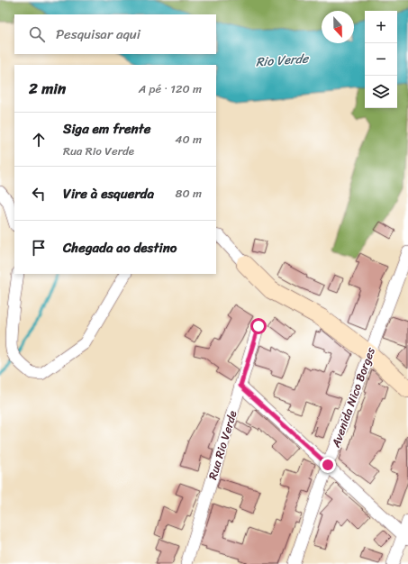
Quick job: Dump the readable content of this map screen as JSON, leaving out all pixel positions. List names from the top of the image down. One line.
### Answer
{"streets":{"street":["Avenida Nico Borges","Rua Rio Verde"]},"water":["Rio Verde"],"north":"bottom","page":{"map_buttons":["+","−"],"search":"Pesquisar aqui","heading":["2 min","A pé · 120 m"],"list":[["Siga em frente","Rua Rio Verde","40 m"],["Vire à esquerda","80 m"],"Chegada ao destino"]}}
